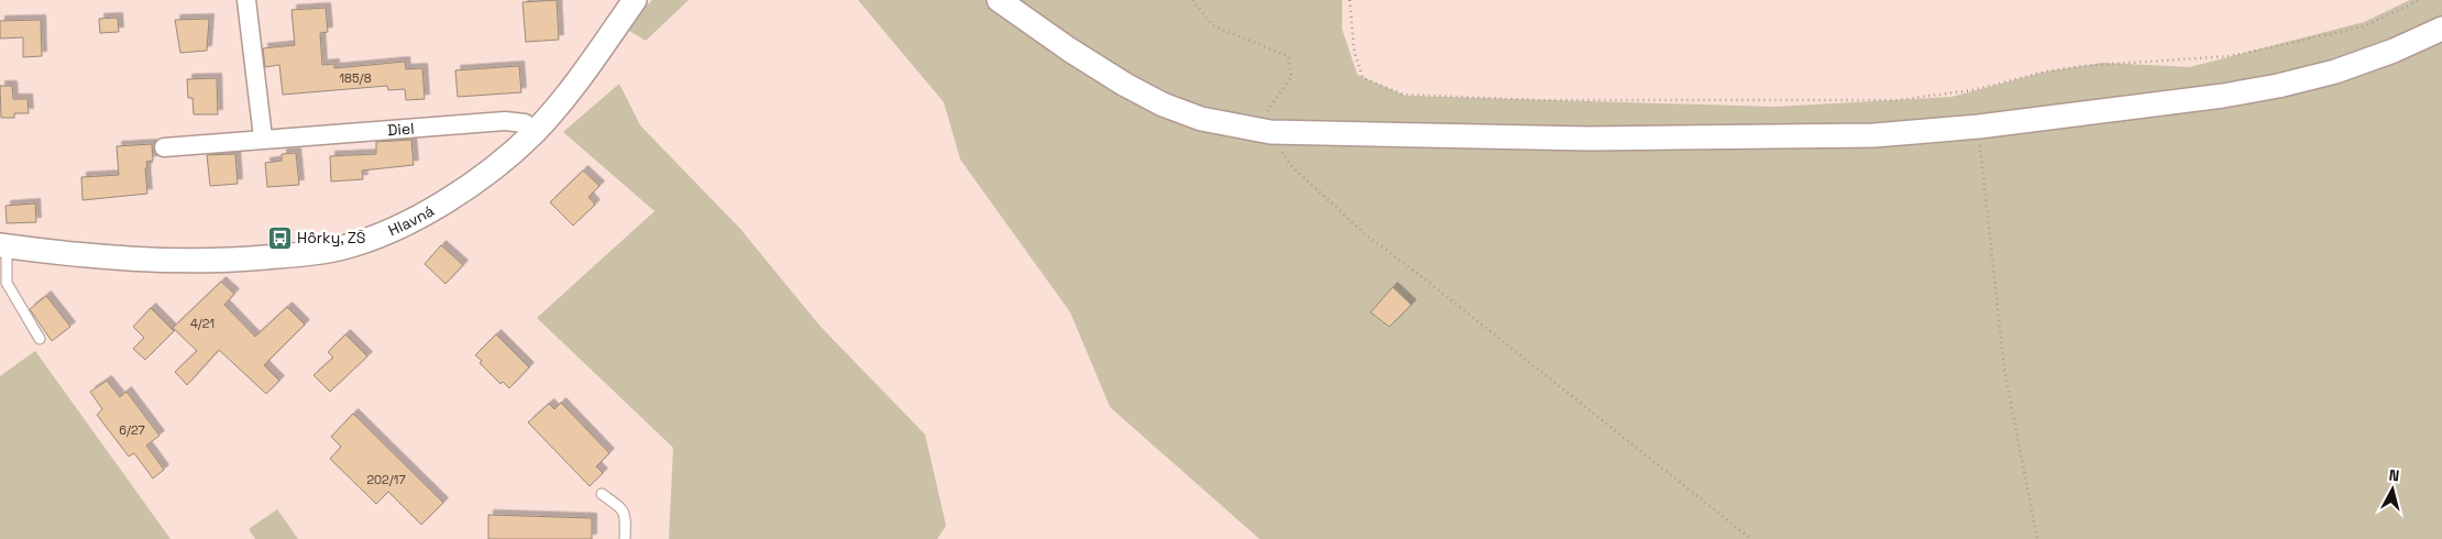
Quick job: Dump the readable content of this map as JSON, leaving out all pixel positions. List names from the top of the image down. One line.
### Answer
{"streets":{"street":["Diel","Hlavná"]},"crossings":[["Diel","Hlavná"]],"places":{"bus stop":["Hôrky, ZŠ"]},"house_numbers":["185/8","4/21","6/27","202/17"],"north":"top"}
